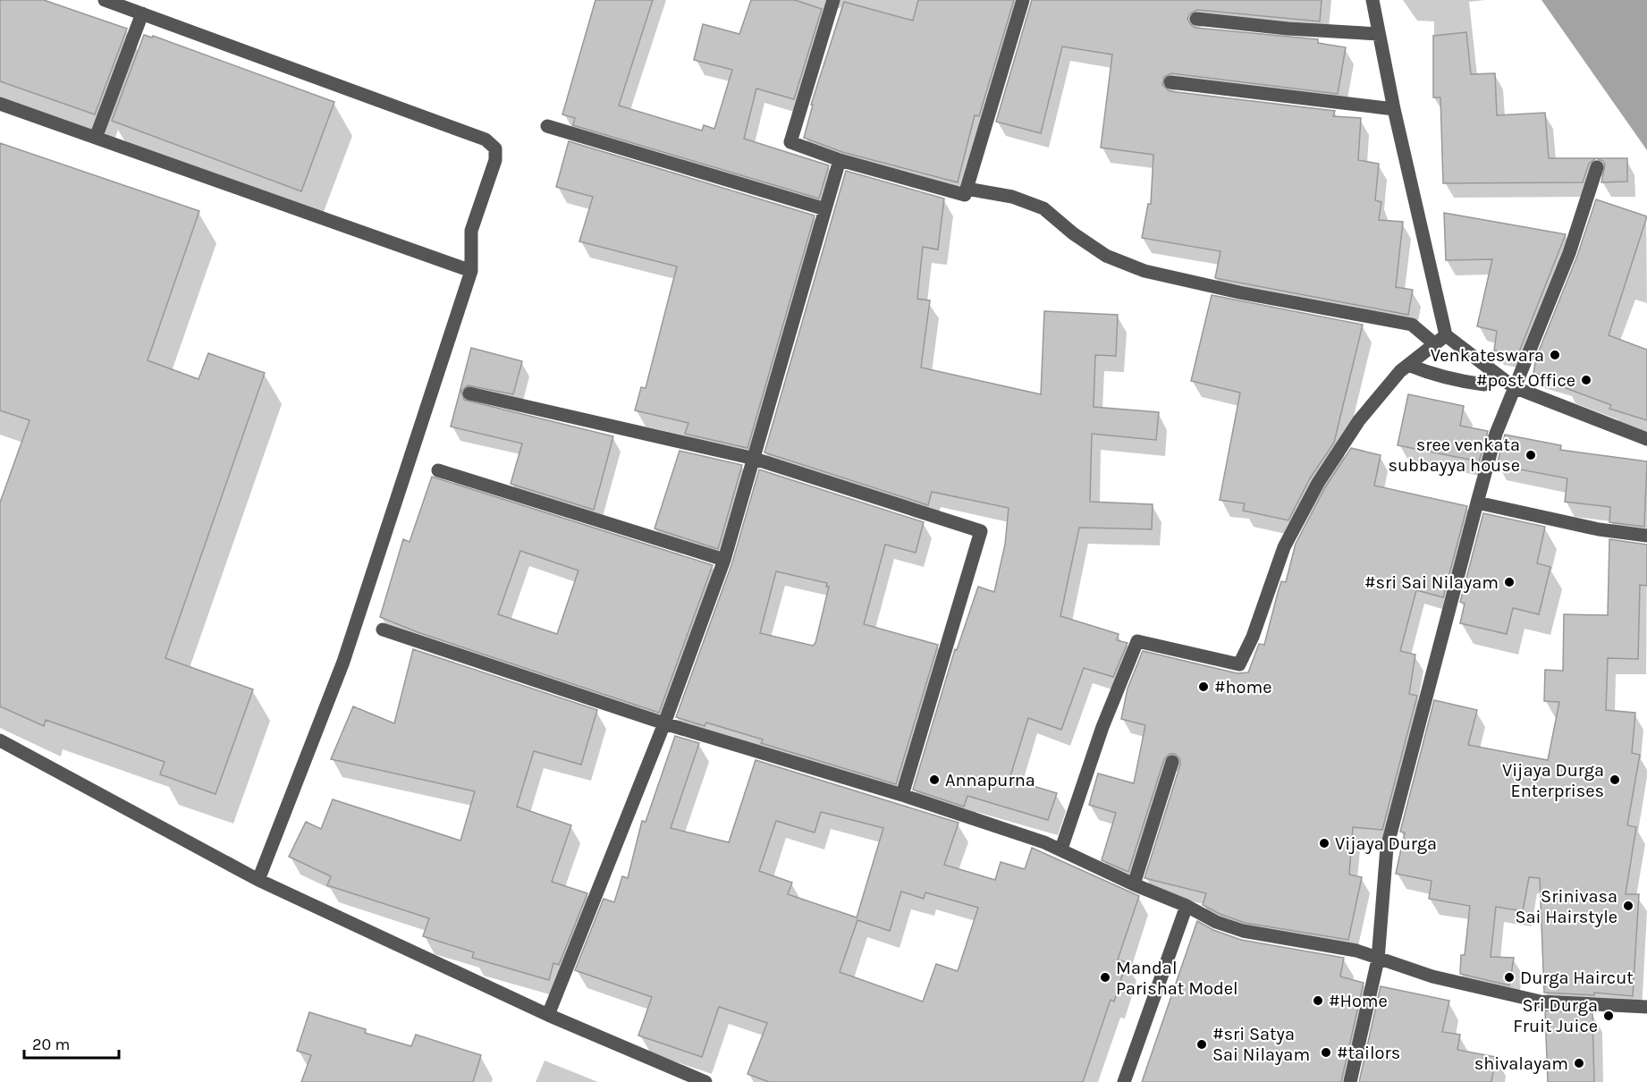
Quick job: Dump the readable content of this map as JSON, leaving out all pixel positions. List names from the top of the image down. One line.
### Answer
{"places":["Venkateswara","#post Office","sree venkata subbayya house","#sri Sai Nilayam","#home","Annapurna","Vijaya Durga Enterprises","Vijaya Durga","Srinivasa Sai Hairstyle","Mandal Parishat Model","Durga Haircut","#Home","Sri Durga Fruit Juice","#sri Satya Sai Nilayam","#tailors","shivalayam"],"scale_bar":"20 m"}
